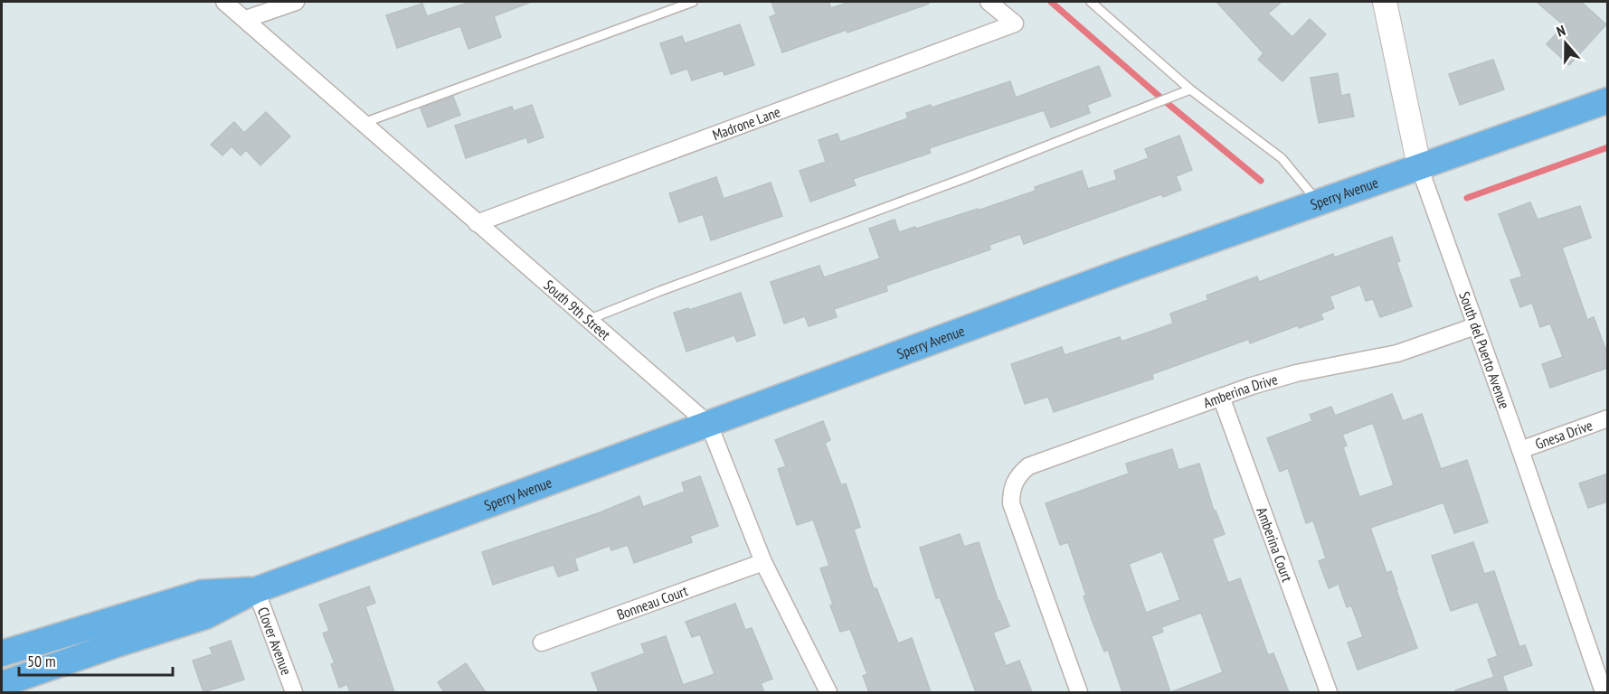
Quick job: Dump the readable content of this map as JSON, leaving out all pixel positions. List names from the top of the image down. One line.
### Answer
{"streets":{"main road":["Sperry Avenue"],"street":["Madrone Lane","South 9th Street","South del Puerto Avenue","Amberina Drive","Gnesa Drive","Amberina Court","Bonneau Court","Clover Avenue"]},"crossings":[["Madrone Lane","South 9th Street"],["Sperry Avenue","South 9th Street"],["Sperry Avenue","South del Puerto Avenue"],["Sperry Avenue","Clover Avenue"],["South 9th Street","Bonneau Court"],["South del Puerto Avenue","Amberina Drive"],["South del Puerto Avenue","Gnesa Drive"],["Amberina Drive","Amberina Court"]],"scale_bar":"50 m","north":"top"}
